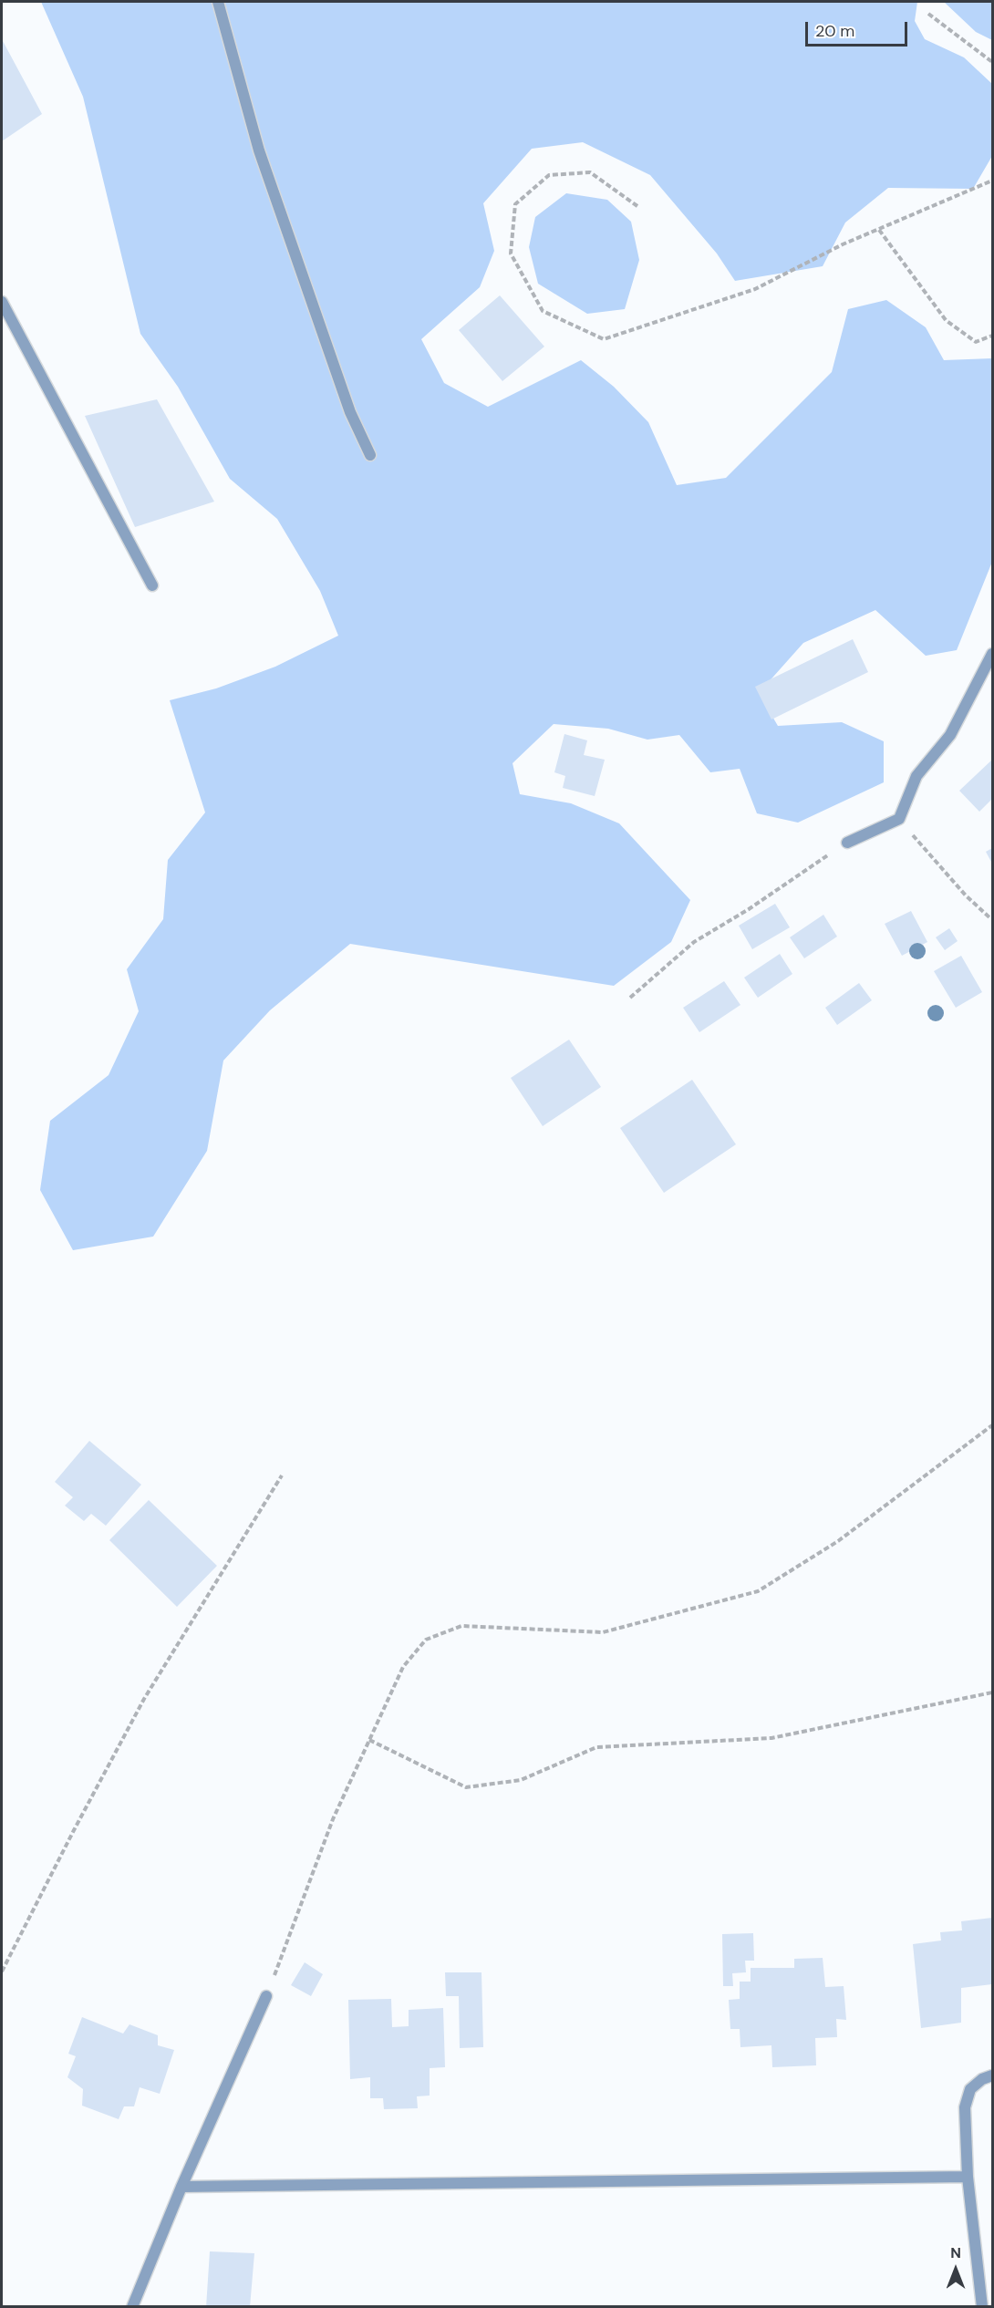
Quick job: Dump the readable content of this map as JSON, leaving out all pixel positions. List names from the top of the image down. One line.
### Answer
{"scale_bar":"20 m","north":"top"}
